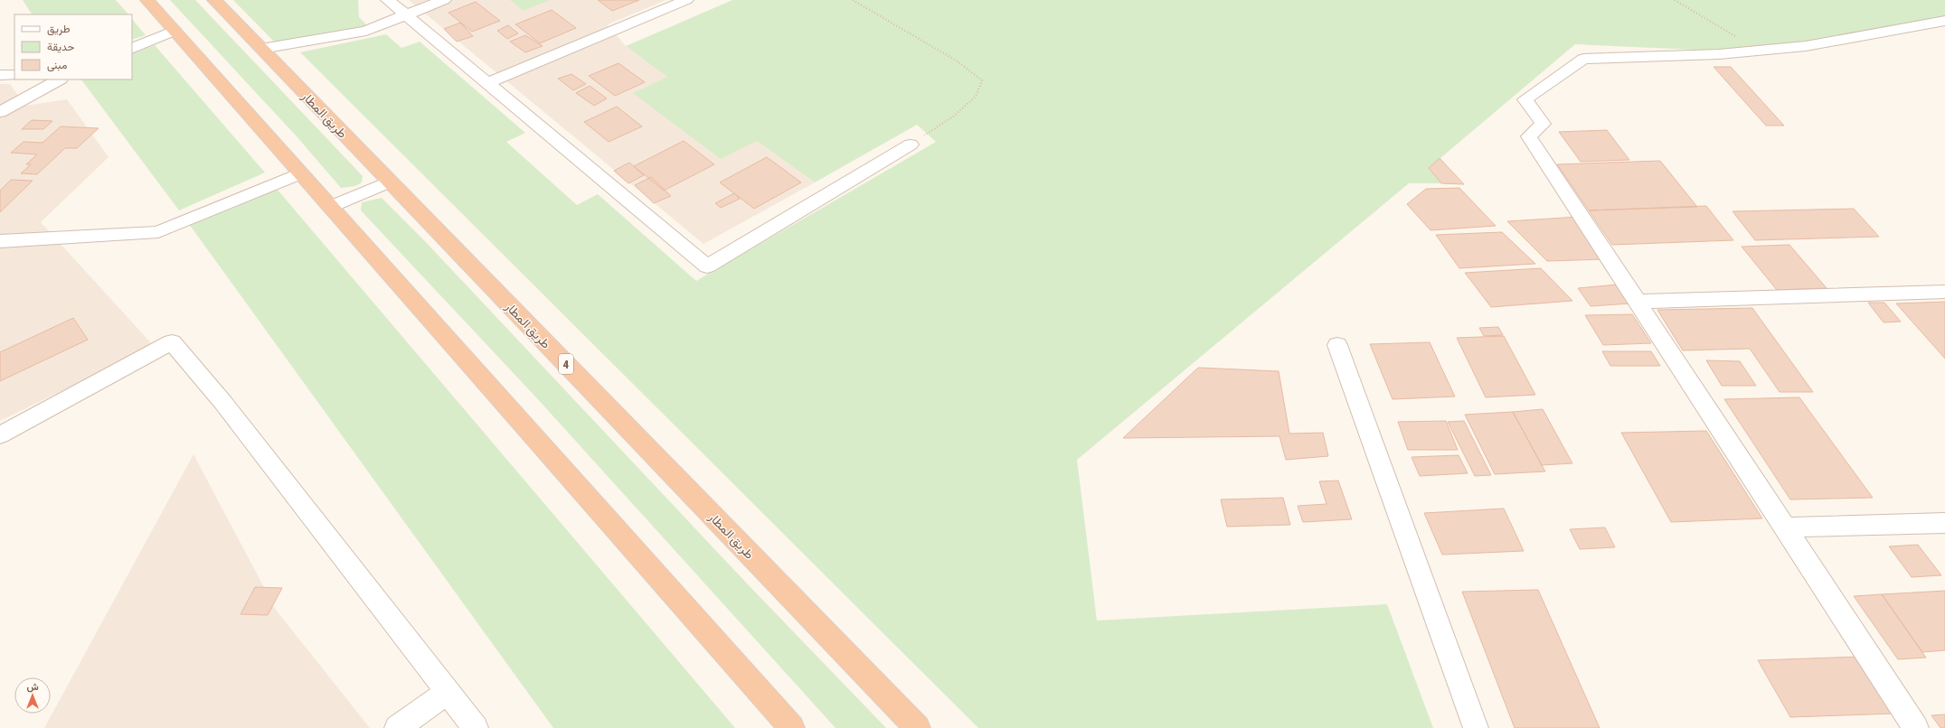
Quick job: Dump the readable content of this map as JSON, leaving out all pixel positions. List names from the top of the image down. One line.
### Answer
{"streets":{"highway":["طريق المطار","4"]},"legend":["طريق","حديقة","مبنى"],"north":"top"}
